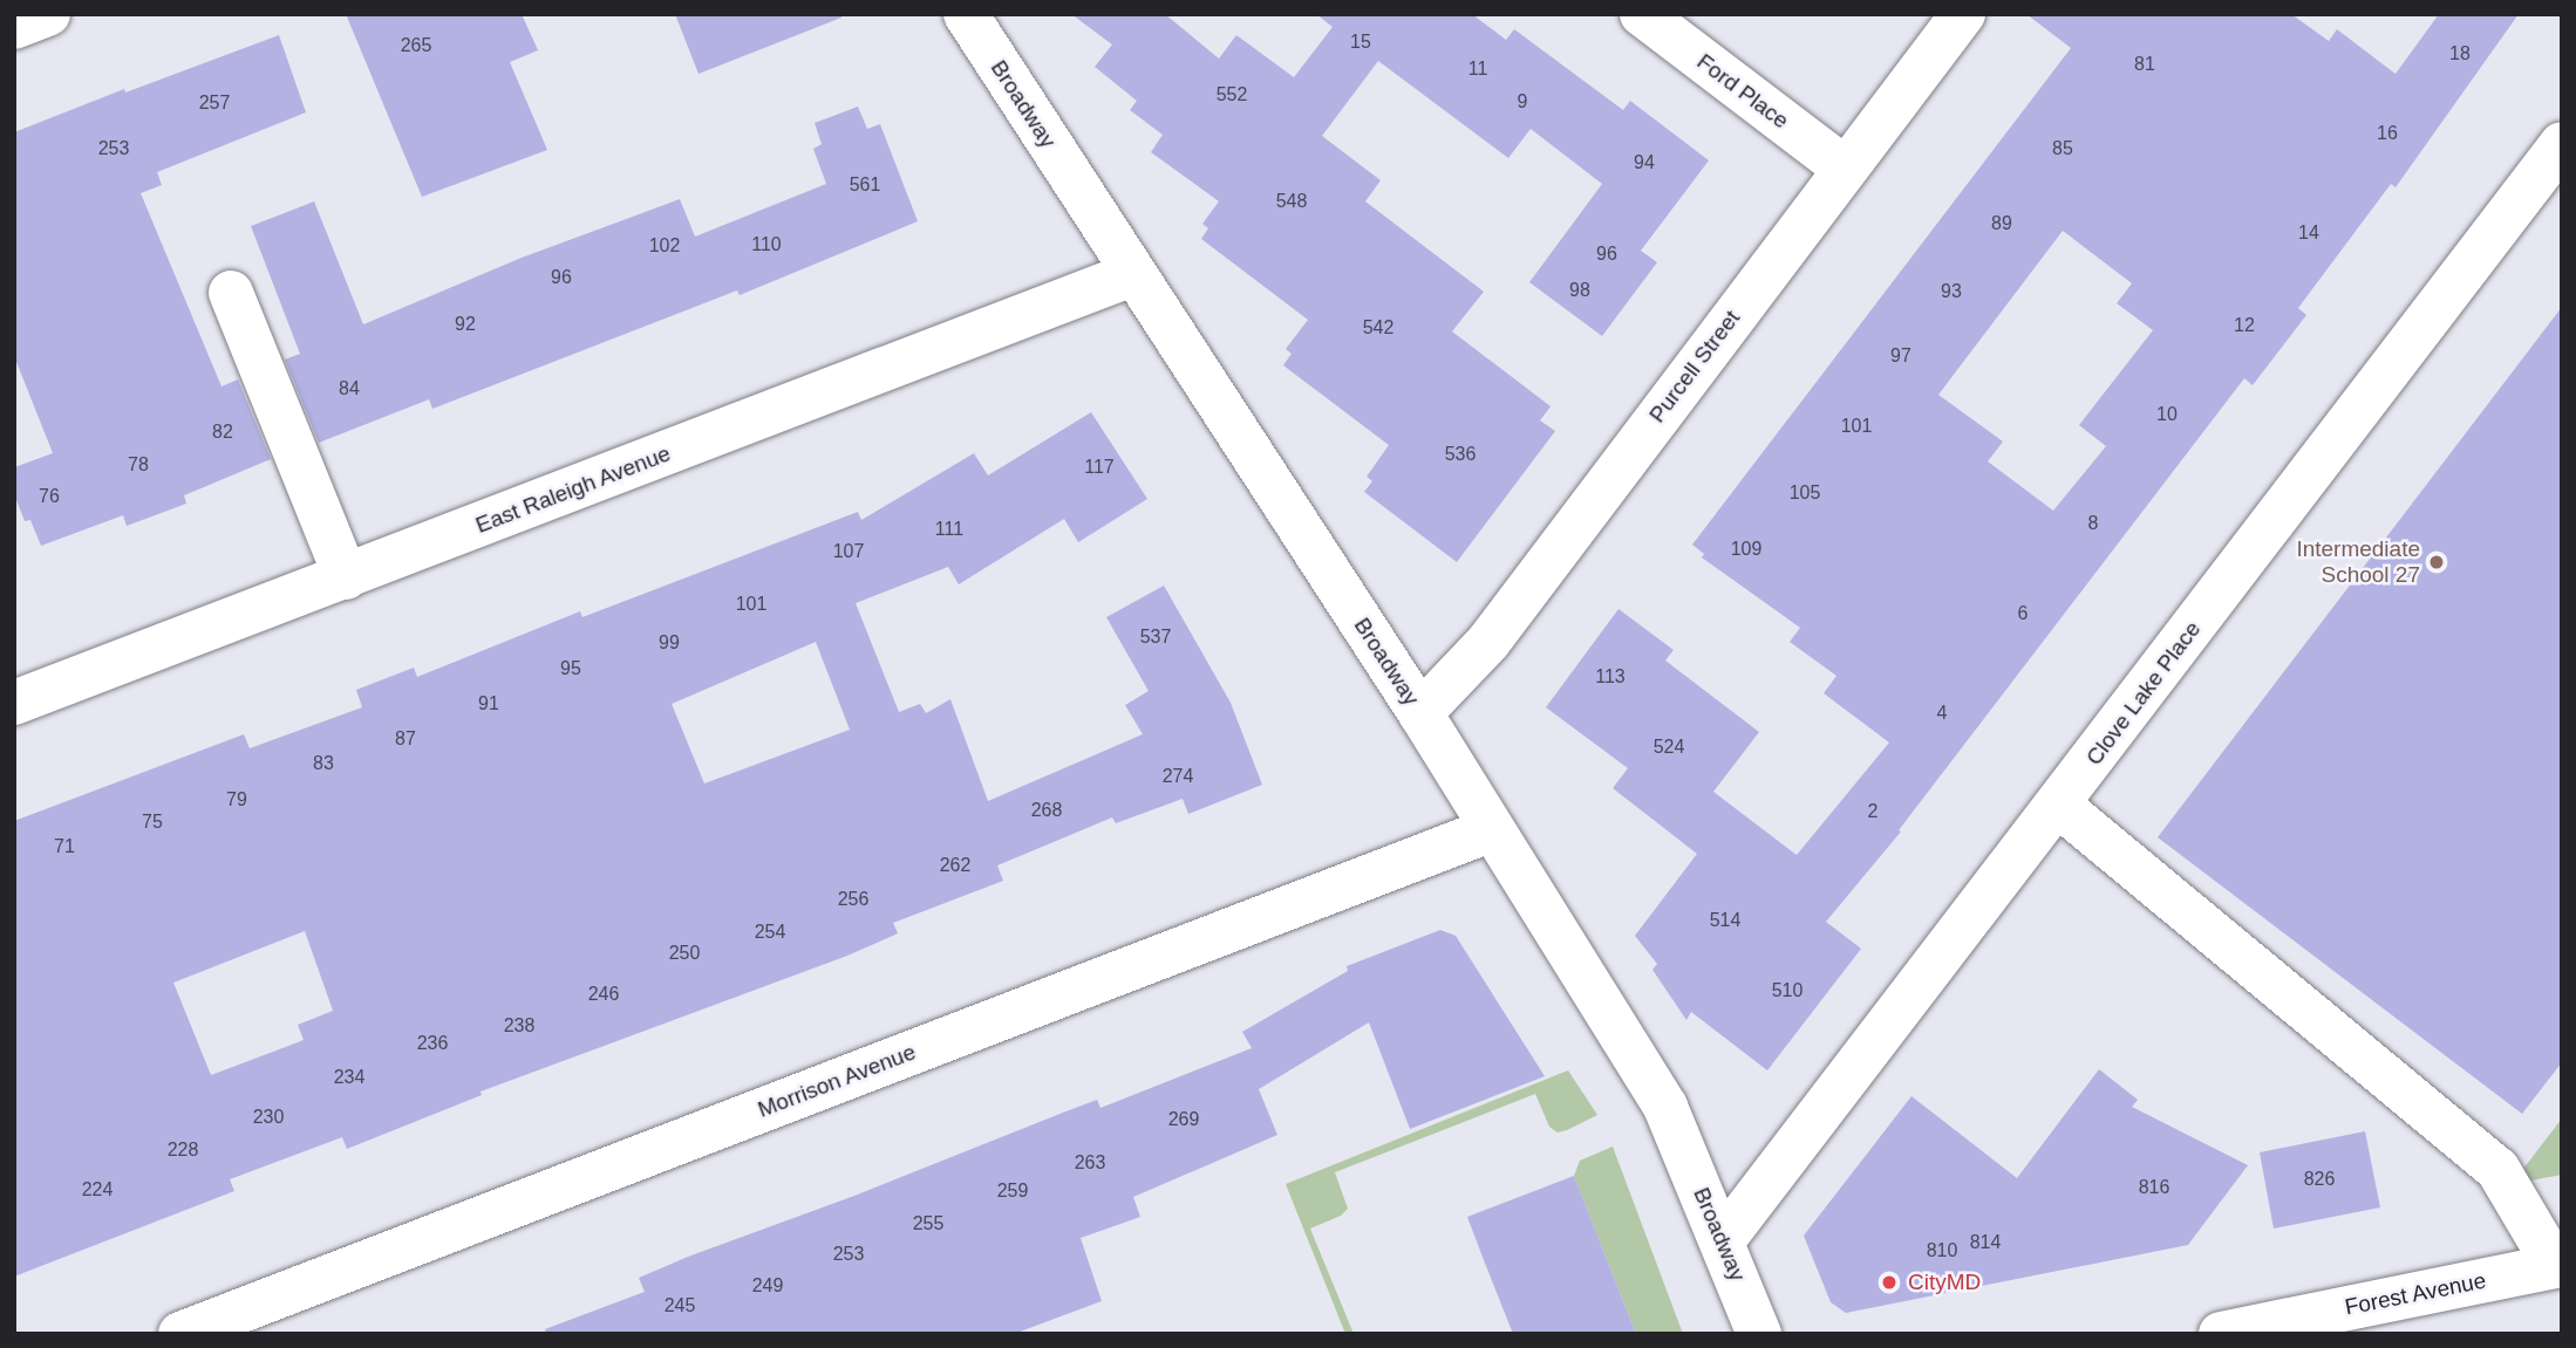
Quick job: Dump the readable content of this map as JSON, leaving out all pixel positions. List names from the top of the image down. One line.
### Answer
{"streets":{"street":["Ford Place","Broadway","Purcell Street","East Raleigh Avenue","Clove Lake Place","Morrison Avenue","Forest Avenue"]},"crossings":[["Ford Place","Purcell Street"],["Broadway","Purcell Street"],["Broadway","East Raleigh Avenue"],["Broadway","Clove Lake Place"],["Broadway","Morrison Avenue"]],"places":["Intermediate School 27","CityMD"],"house_numbers":["15","265","18","81","11","552","9","257","16","253","85","94","561","548","89","14","110","102","96","96","98","93","92","12","542","97","84","10","101","82","536","78","117","105","76","8","111","109","107","101","6","537","99","95","113","91","4","87","524","83","274","79","268","2","75","71","262","256","514","254","250","510","246","238","236","234","230","269","228","263","826","816","224","259","255","814","810","253","249","245"]}
